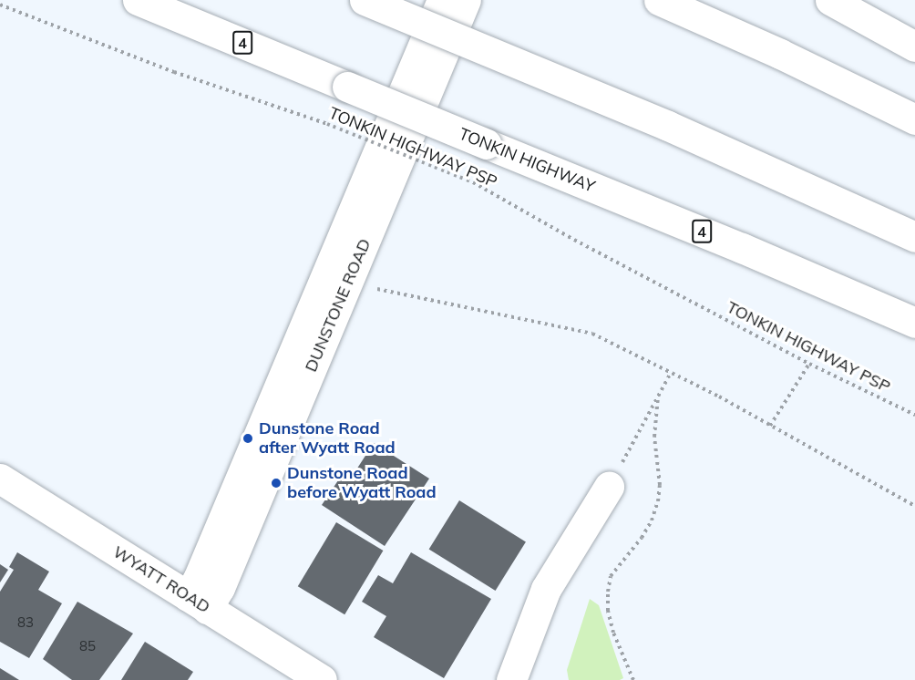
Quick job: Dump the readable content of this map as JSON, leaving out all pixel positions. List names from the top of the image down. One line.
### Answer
{"streets":{"main road":["4","TONKIN HIGHWAY","DUNSTONE ROAD","WYATT ROAD"],"path":["TONKIN HIGHWAY PSP"]},"crossings":[["DUNSTONE ROAD","WYATT ROAD"]],"places":["Dunstone Road after Wyatt Road","Dunstone Road before Wyatt Road"],"house_numbers":["83","85"]}
